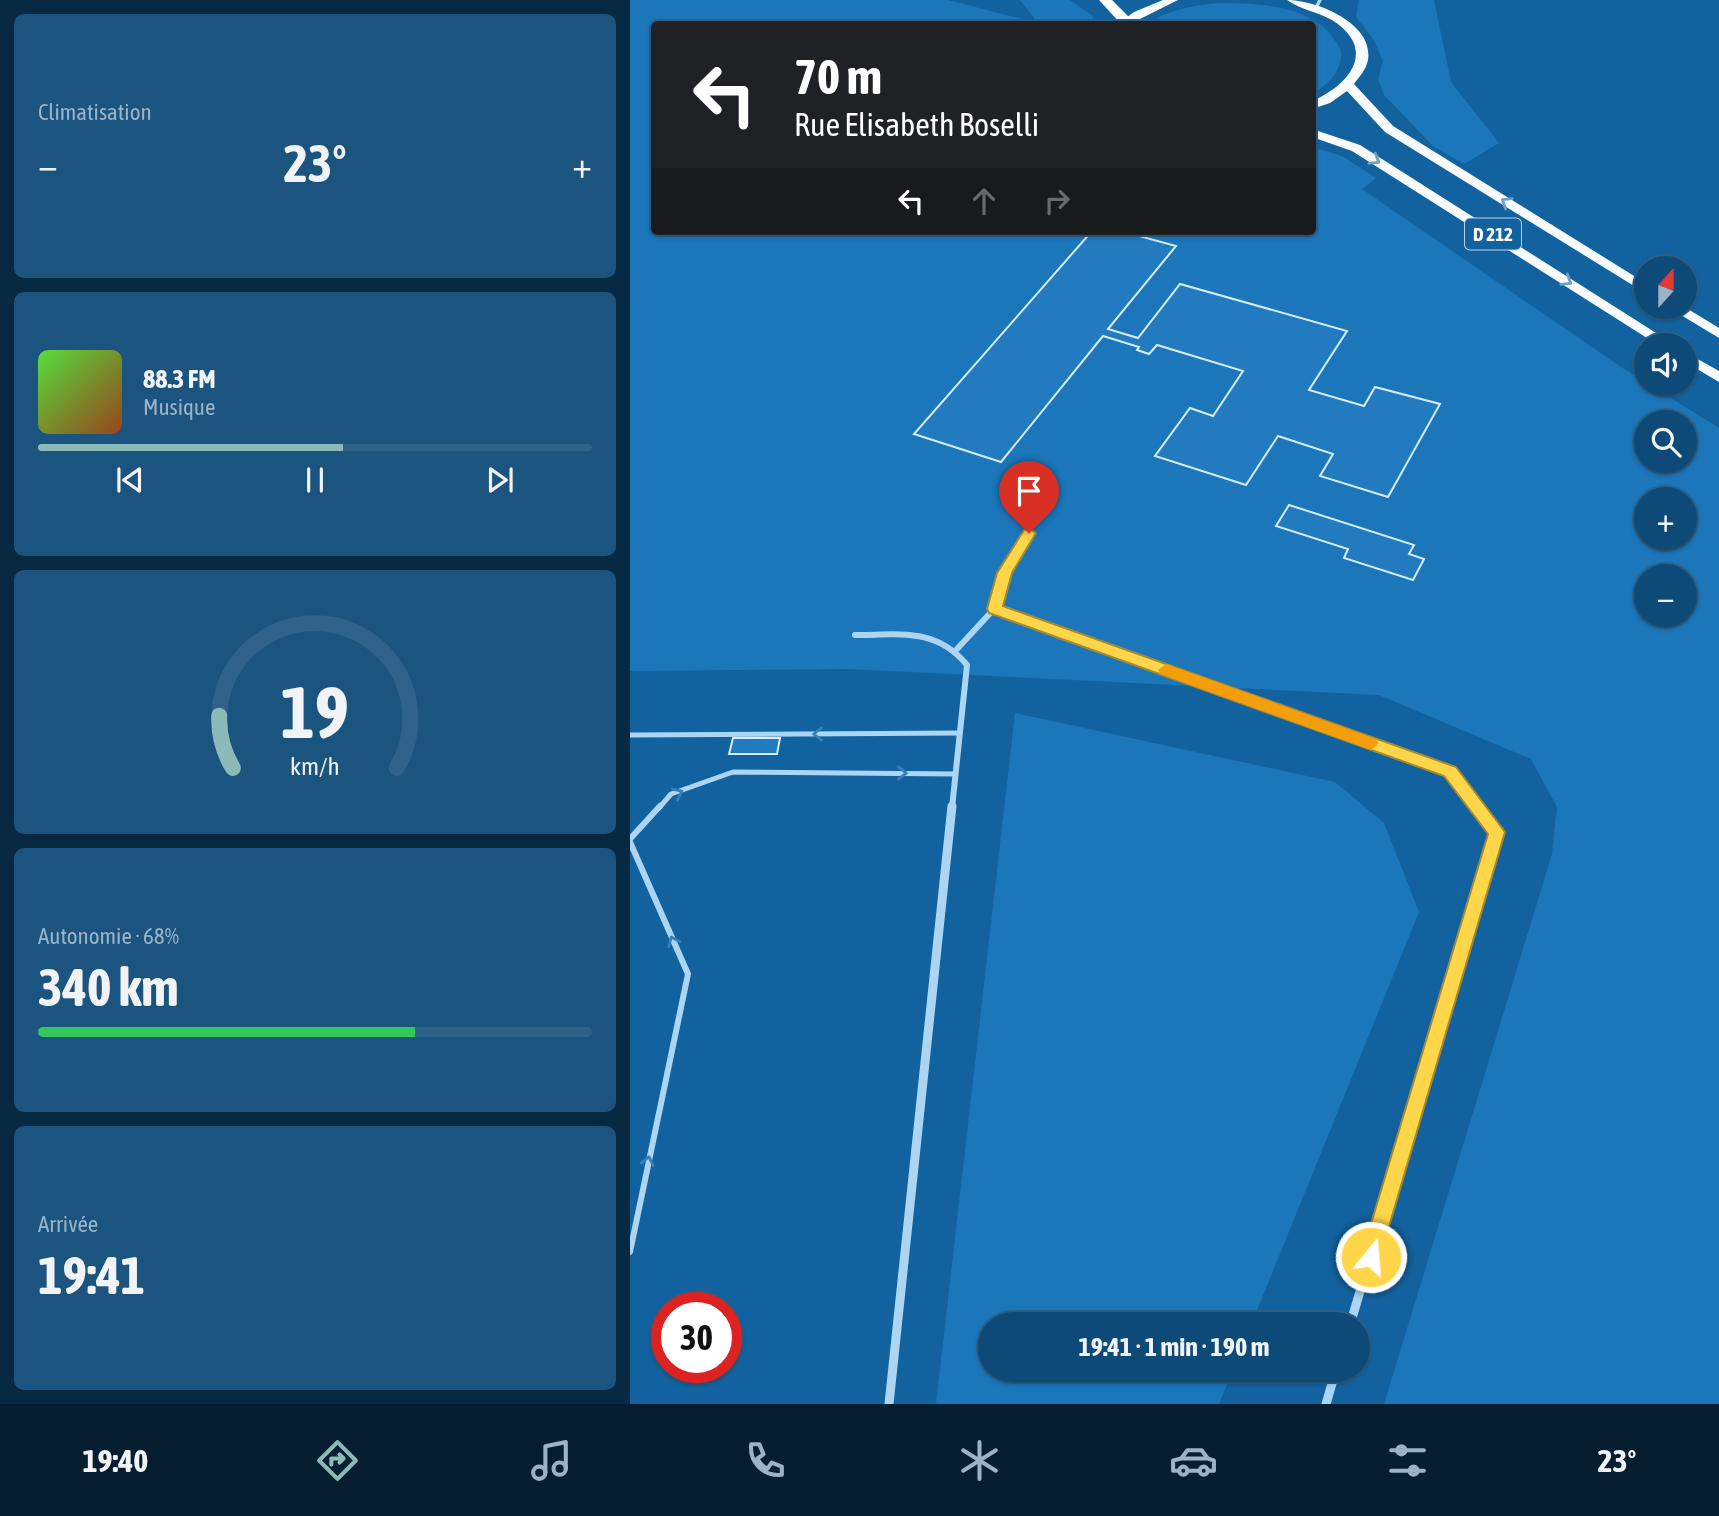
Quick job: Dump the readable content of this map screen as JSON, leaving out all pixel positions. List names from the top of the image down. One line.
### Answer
{"streets":{"main road":["D 212"]},"north":"top","page":{"tile":["Climatisation",["Autonomie · 68%","340 km"],["Arrivée","19:41"]],"turn":["70 m","Rue Elisabeth Boselli"],"heat":["−","23°","+"],"map_buttons":["+","−"],"song":["88.3 FM","Musique"],"limit":"30","trip":"19:41 · 1 min · 190 m","tabs":["19:40","23°"],"gauge":["19","km/h"]}}
